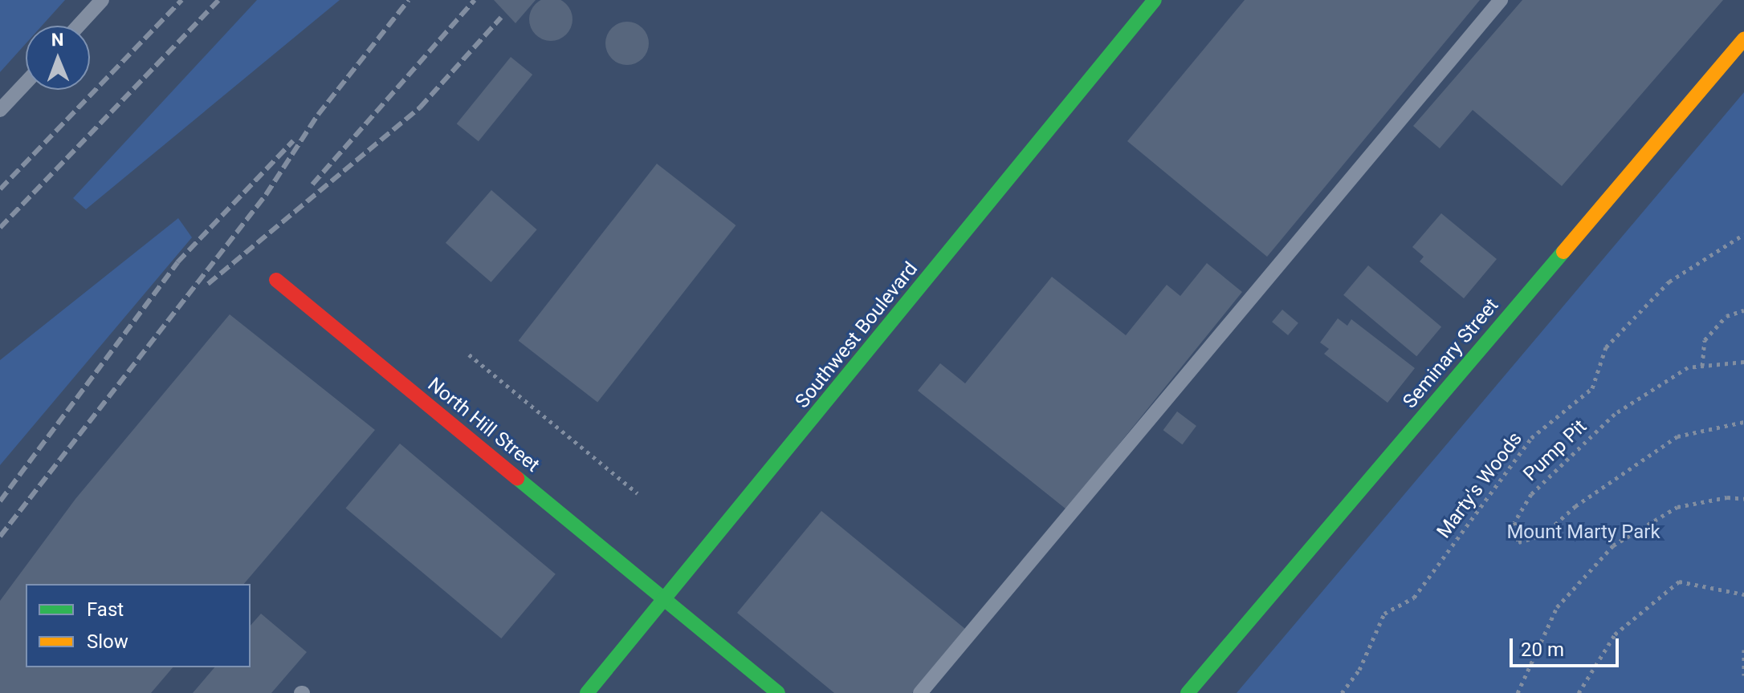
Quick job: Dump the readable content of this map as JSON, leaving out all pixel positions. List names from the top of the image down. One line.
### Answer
{"streets":{"street":["Southwest Boulevard","Seminary Street","North Hill Street"],"path":["Pump Pit","Marty's Woods"]},"crossings":[["Southwest Boulevard","North Hill Street"]],"parks":["Mount Marty Park"],"legend":["Fast","Slow"],"scale_bar":"20 m","north":"top"}
